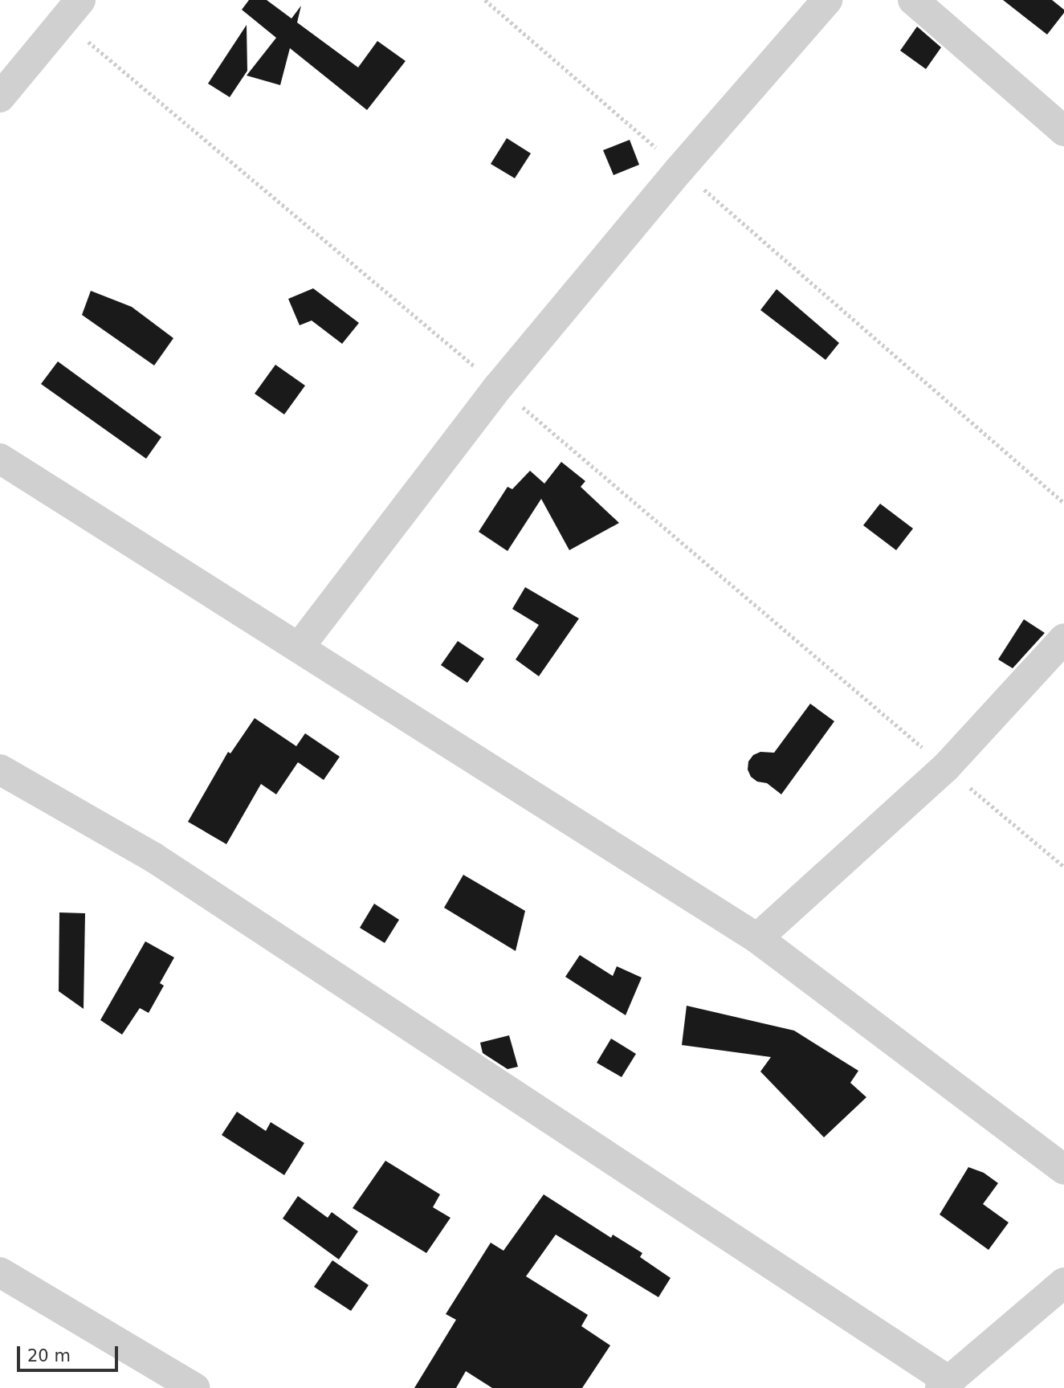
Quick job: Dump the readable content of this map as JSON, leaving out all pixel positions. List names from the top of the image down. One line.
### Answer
{"scale_bar":"20 m"}
